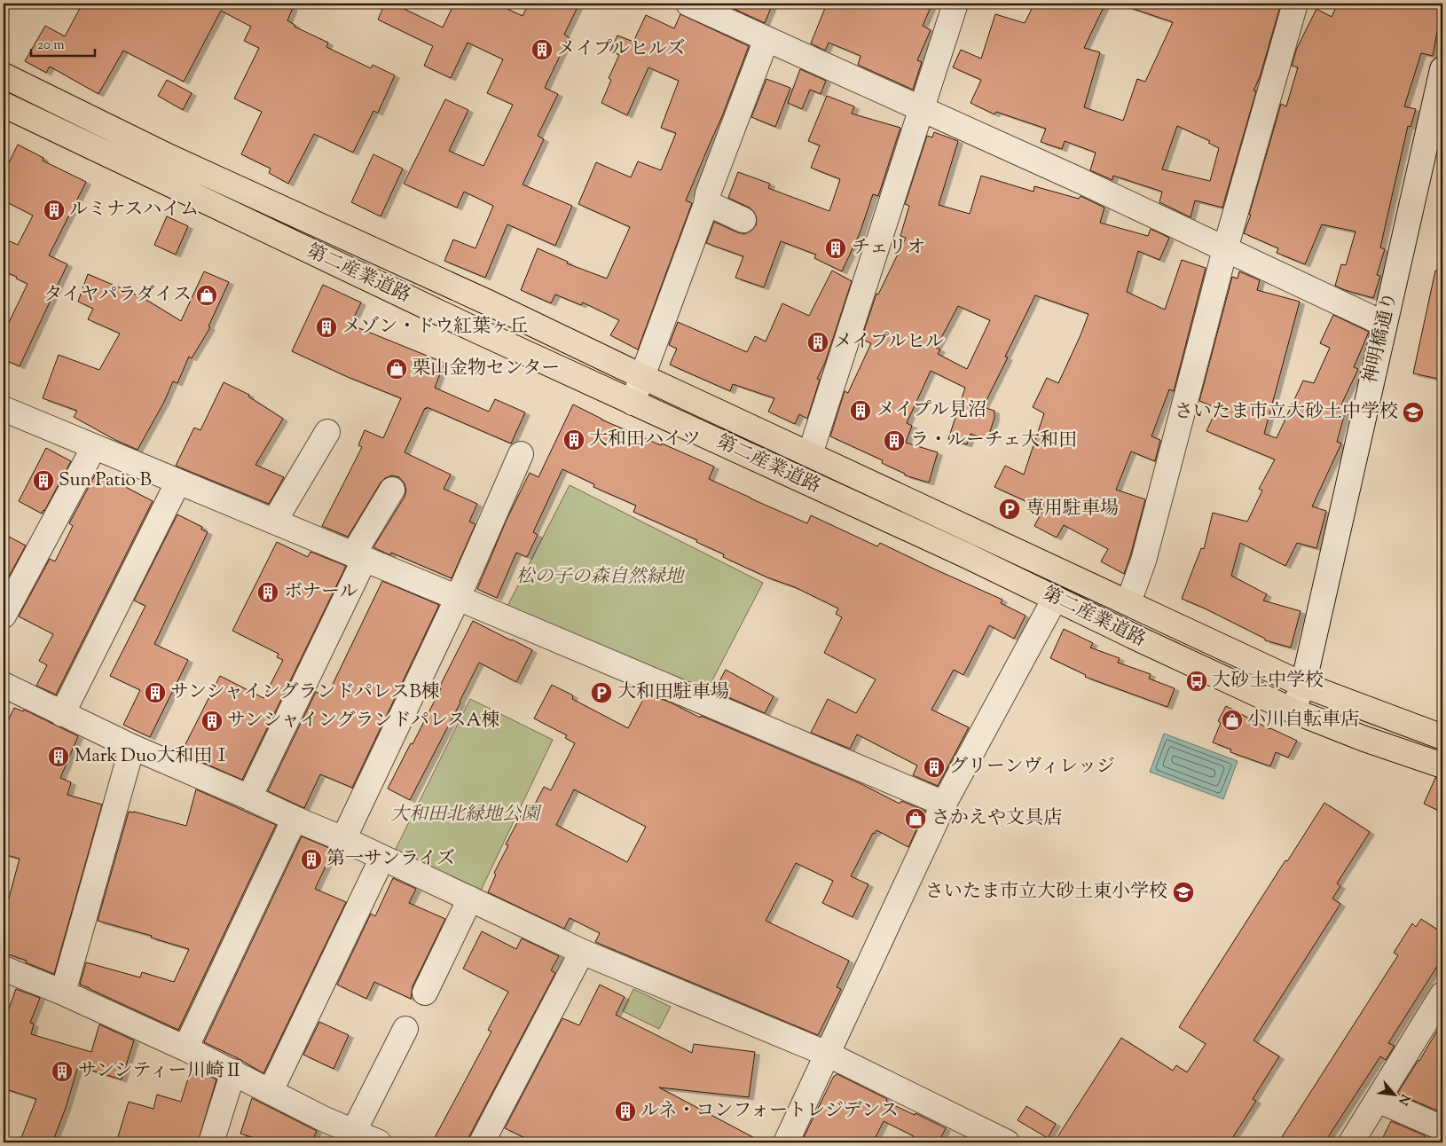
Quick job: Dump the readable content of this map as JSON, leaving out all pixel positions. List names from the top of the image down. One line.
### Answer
{"streets":{"main road":["第二産業道路"],"street":["神明橋通り"]},"crossings":[["第二産業道路","神明橋通り"]],"parks":["松の子の森自然緑地","大和田北緑地公園"],"places":{"building":["メイプルヒルズ","ルミナスハイム","チェリオ","メゾン・ドウ紅葉ヶ丘","メイプルヒル","メイプル見沼","大和田ハイツ","ラ・ルーチェ大和田","Sun Patio B","ボナール","サンシャイングランドパレスB棟","サンシャイングランドパレスA棟","Mark Duo大和田Ⅰ","グリーンヴィレッジ","第一サンライズ","サンシティー川崎Ⅱ","ルネ・コンフォートレジデンス"],"shop":["タイヤパラダイス","栗山金物センター","小川自転車店","さかえや文具店"],"school or university":["さいたま市立大砂土中学校","さいたま市立大砂土東小学校"],"parking":["専用駐車場","大和田駐車場"],"bus stop":["大砂土中学校"]},"scale_bar":"20 m","north":"bottom right"}
